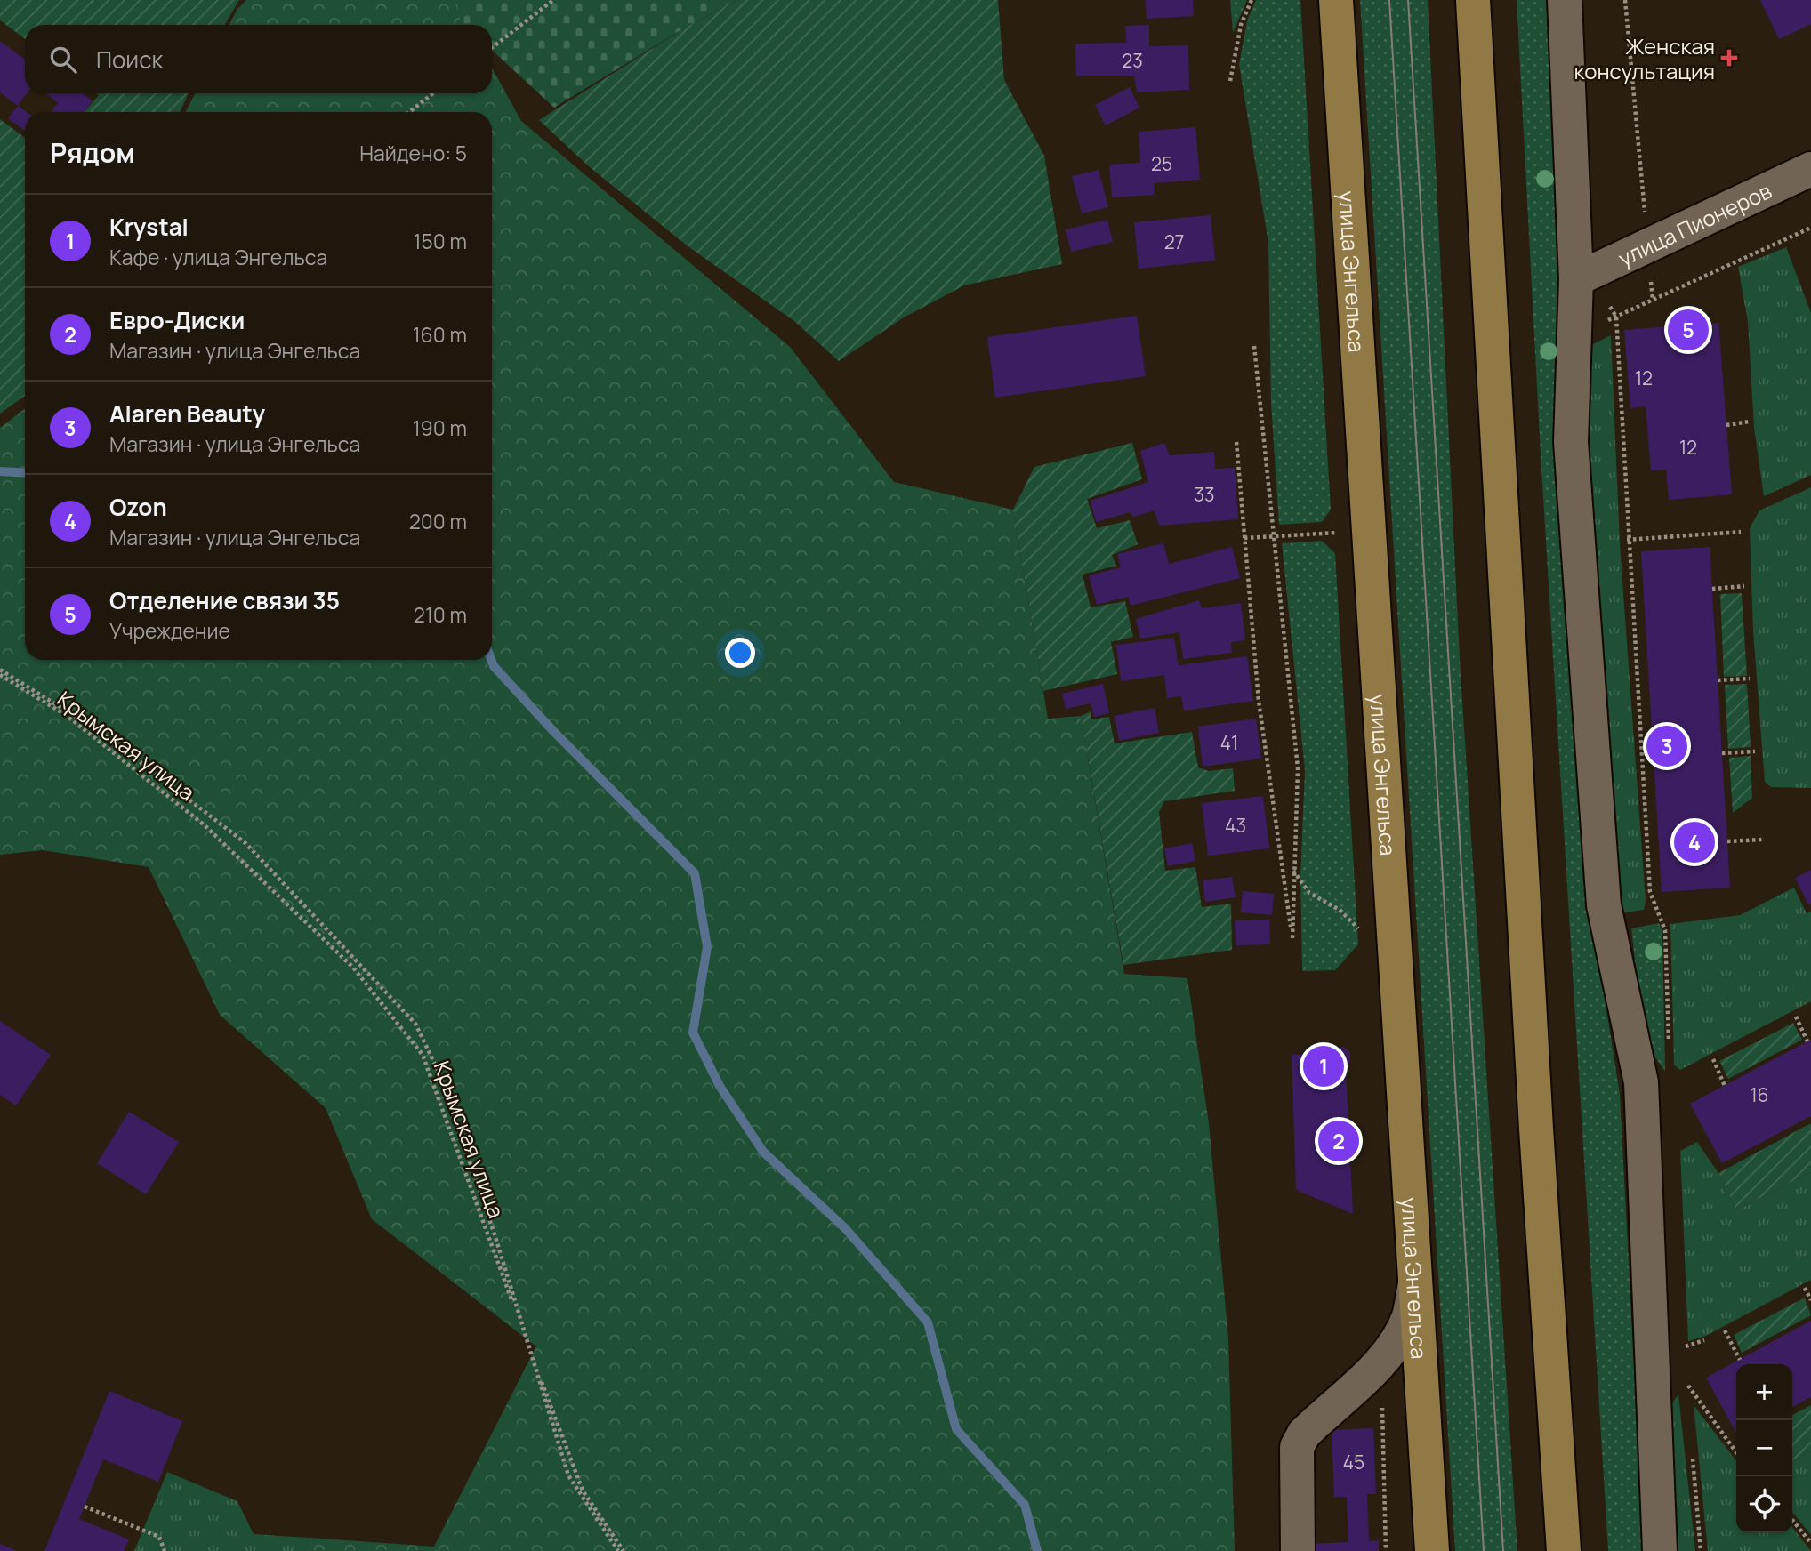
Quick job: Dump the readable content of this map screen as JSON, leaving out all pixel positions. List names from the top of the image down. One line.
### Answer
{"streets":{"main road":["улица Энгельса"],"street":["улица Пионеров"],"path":["Крымская улица"]},"places":{"health":["Женская консультация"]},"house_numbers":["23","25","27","12","12","33","41","43","16","45"],"page":{"search":"Поиск","heading":["Рядом","Найдено: 5"],"list":[{"mark":"1","name":"Krystal","note":"Кафе · улица Энгельса","value":"150 m"},{"mark":"2","name":"Евро-Диски","note":"Магазин · улица Энгельса","value":"160 m"},{"mark":"3","name":"Alaren Beauty","note":"Магазин · улица Энгельса","value":"190 m"},{"mark":"4","name":"Ozon","note":"Магазин · улица Энгельса","value":"200 m"},{"mark":"5","name":"Отделение связи 35","note":"Учреждение","value":"210 m"}],"pins":["5","3","4","1","2"],"map_buttons":["+","−"]}}
